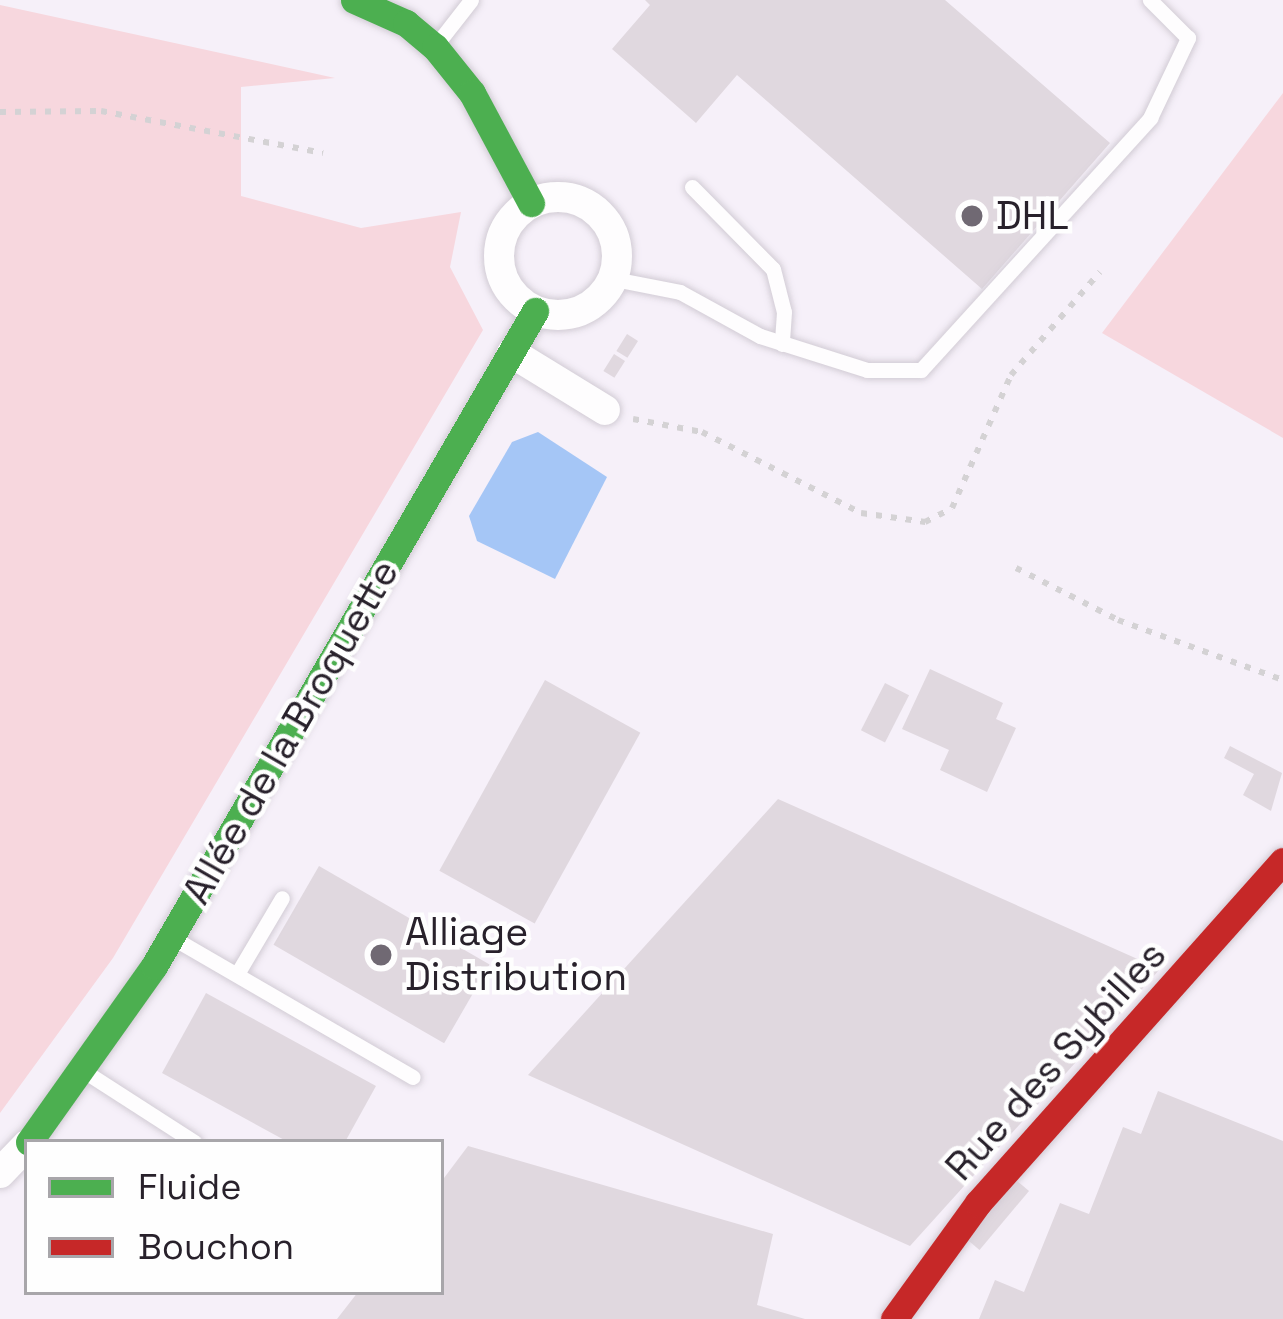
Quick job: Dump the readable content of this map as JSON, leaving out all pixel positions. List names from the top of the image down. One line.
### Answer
{"streets":{"street":["Allée de la Broquette","Rue des Sybilles"]},"places":["DHL","Alliage Distribution"],"legend":["Fluide","Bouchon"]}
